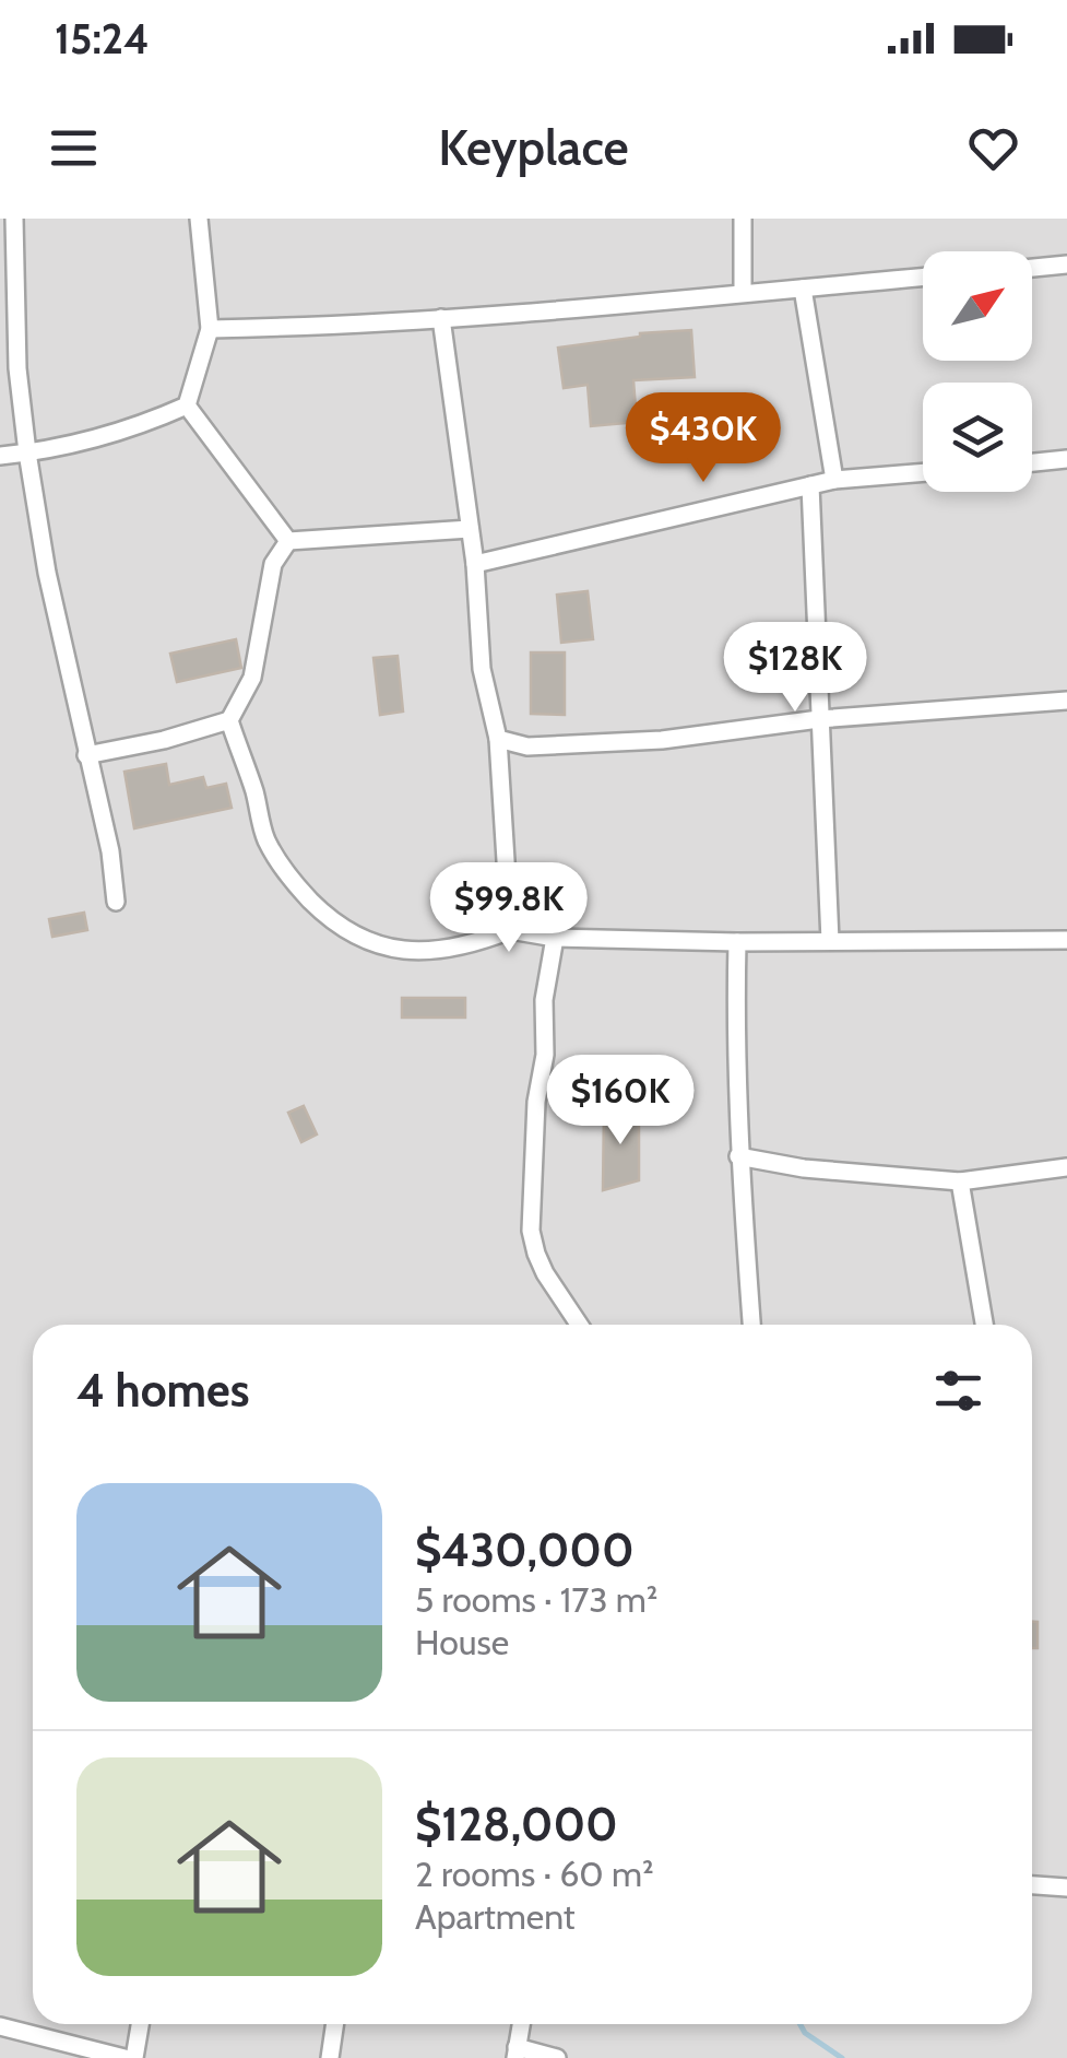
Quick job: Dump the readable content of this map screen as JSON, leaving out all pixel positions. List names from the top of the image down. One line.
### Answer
{"north":"top right","page":{"status":"15:24","header":"Keyplace","price":["$430K","$128K","$99.8K","$160K"],"heading":"4 homes","list":[{"name":"$430,000","note":"5 rooms · 173 m² · House"},{"name":"$128,000","note":"2 rooms · 60 m² · Apartment"}]}}
